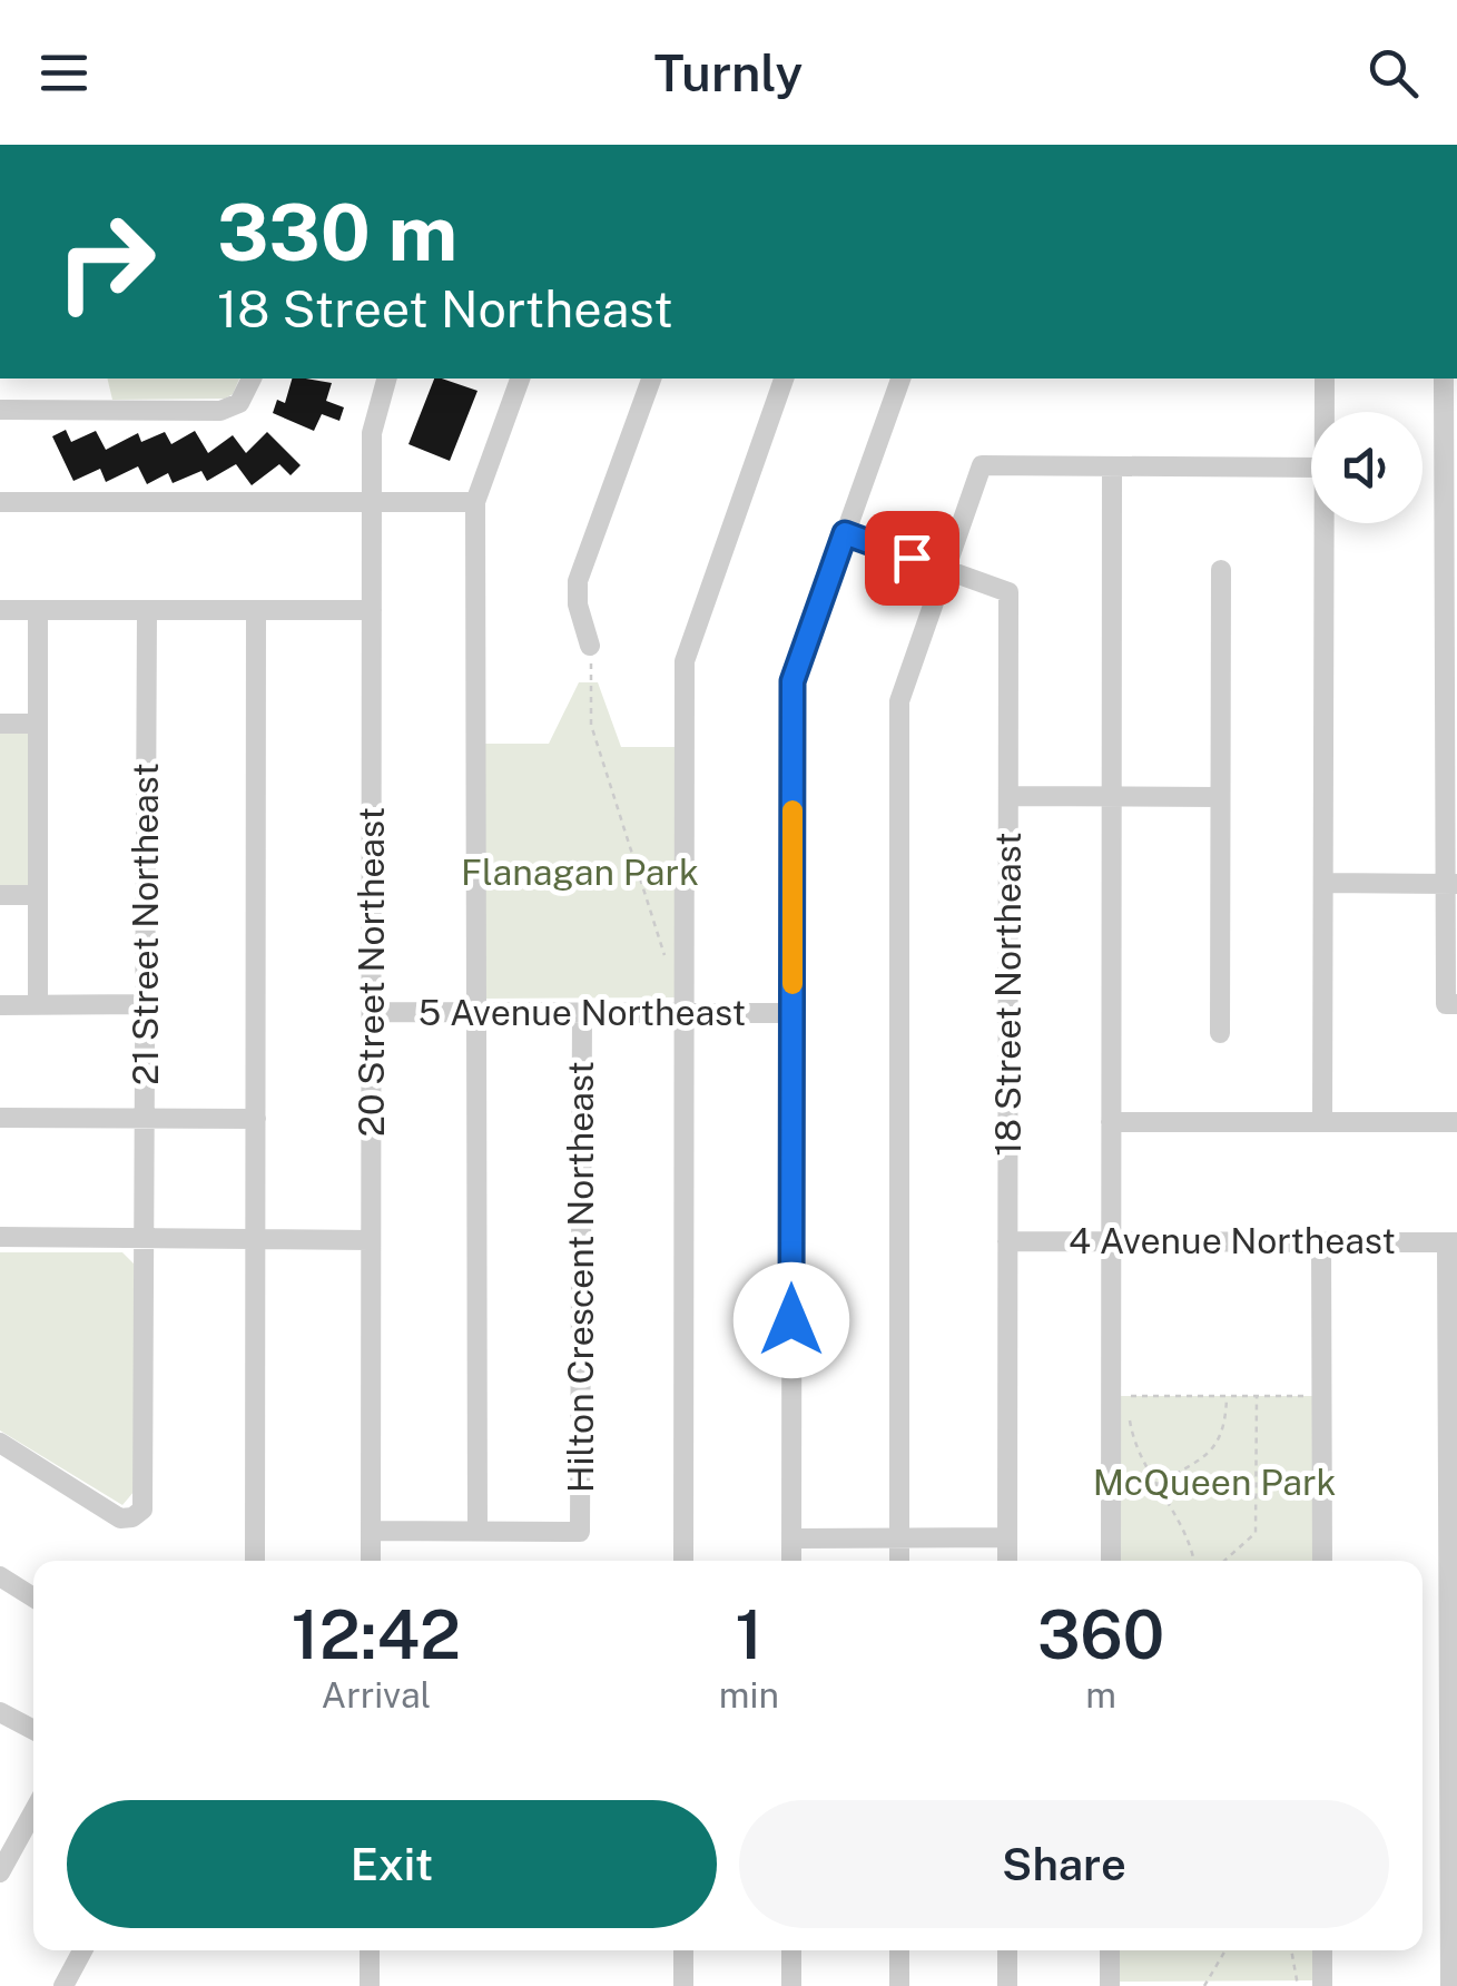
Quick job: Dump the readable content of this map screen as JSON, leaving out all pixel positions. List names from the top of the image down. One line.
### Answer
{"streets":{"street":["21 Street Northeast","20 Street Northeast","18 Street Northeast","5 Avenue Northeast","4 Avenue Northeast","Hilton Crescent Northeast"]},"crossings":[["20 Street Northeast","5 Avenue Northeast"],["20 Street Northeast","Hilton Crescent Northeast"],["18 Street Northeast","4 Avenue Northeast"],["5 Avenue Northeast","Hilton Crescent Northeast"]],"parks":["Flanagan Park","McQueen Park"],"page":{"header":"Turnly","turn":["330 m","18 Street Northeast"],"eta":["12:42","Arrival","1","min","360","m"],"buttons":["Exit","Share"]}}
